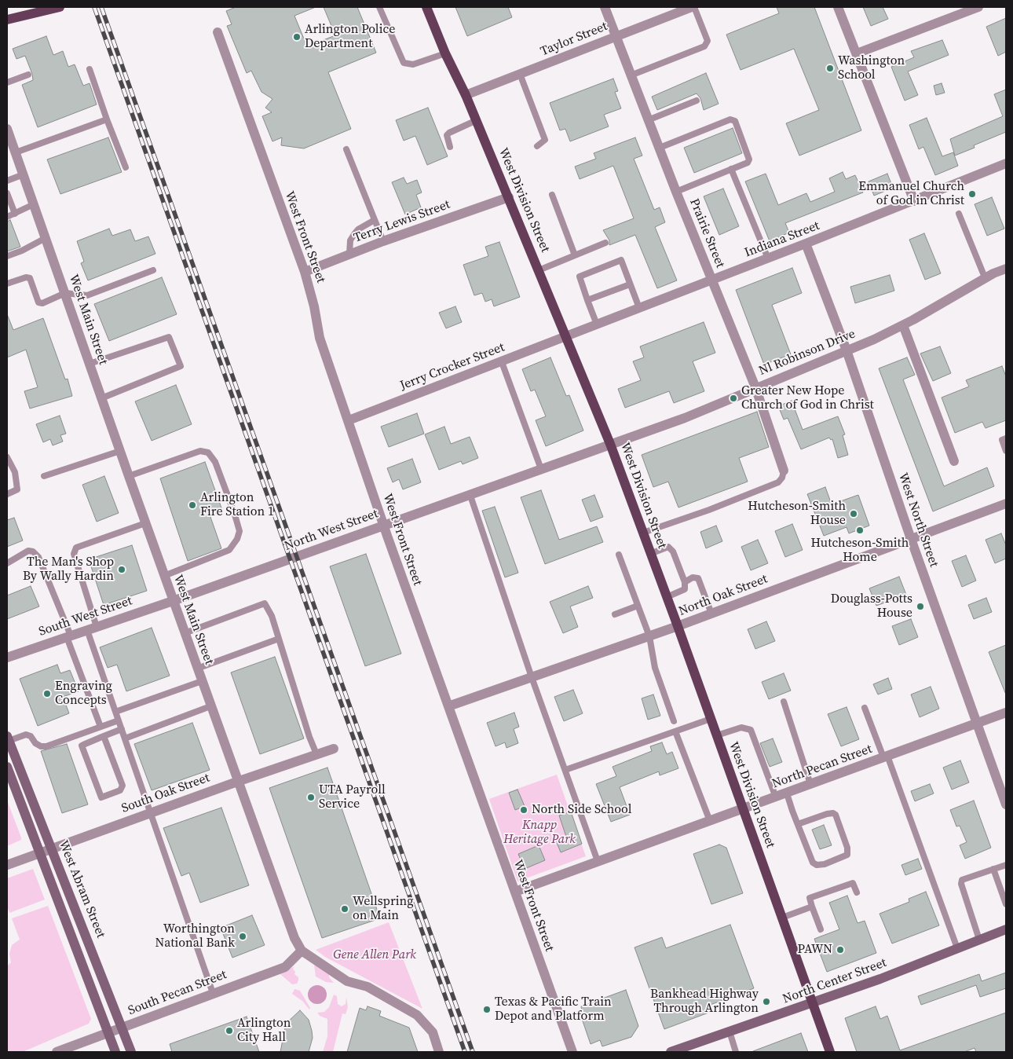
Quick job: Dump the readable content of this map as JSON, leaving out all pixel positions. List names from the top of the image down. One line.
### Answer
{"streets":{"main road":["West Division Street","West Abram Street","North Center Street"],"street":["Taylor Street","Terry Lewis Street","Prairie Street","West Front Street","Indiana Street","West Main Street","Nl Robinson Drive","Jerry Crocker Street","West North Street","North West Street","North Oak Street","South West Street","North Pecan Street","South Oak Street","South Pecan Street"]},"crossings":[["Taylor Street","West Division Street"],["Taylor Street","Prairie Street"],["West Division Street","Terry Lewis Street"],["West Division Street","Indiana Street"],["West Division Street","Nl Robinson Drive"],["West Division Street","Jerry Crocker Street"],["West Division Street","North West Street"],["West Division Street","North Oak Street"],["West Division Street","North Pecan Street"],["West Division Street","North Center Street"],["Terry Lewis Street","West Front Street"],["Prairie Street","Indiana Street"],["Prairie Street","Nl Robinson Drive"],["West Front Street","Jerry Crocker Street"],["West Front Street","North West Street"],["West Front Street","North Oak Street"],["West Front Street","North Pecan Street"],["Indiana Street","Jerry Crocker Street"],["Indiana Street","West North Street"],["West Main Street","North West Street"],["West Main Street","South West Street"],["West Main Street","South Oak Street"],["West Main Street","South Pecan Street"],["Nl Robinson Drive","West North Street"],["Nl Robinson Drive","North West Street"],["West North Street","North Oak Street"],["West North Street","North Pecan Street"],["North West Street","South West Street"],["South Oak Street","West Abram Street"],["West Abram Street","South Pecan Street"]],"parks":["Knapp Heritage Park","Gene Allen Park"],"places":["Arlington Police Department","Washington School","Emmanuel Church of God in Christ","Greater New Hope Church of God in Christ","Arlington Fire Station 1","Hutcheson-Smith House","Hutcheson-Smith Home","The Man's Shop By Wally Hardin","Douglass-Potts House","Engraving Concepts","UTA Payroll Service","North Side School","Wellspring on Main","Worthington National Bank","PAWN","Bankhead Highway Through Arlington","Texas & Pacific Train Depot and Platform","Arlington City Hall"]}
